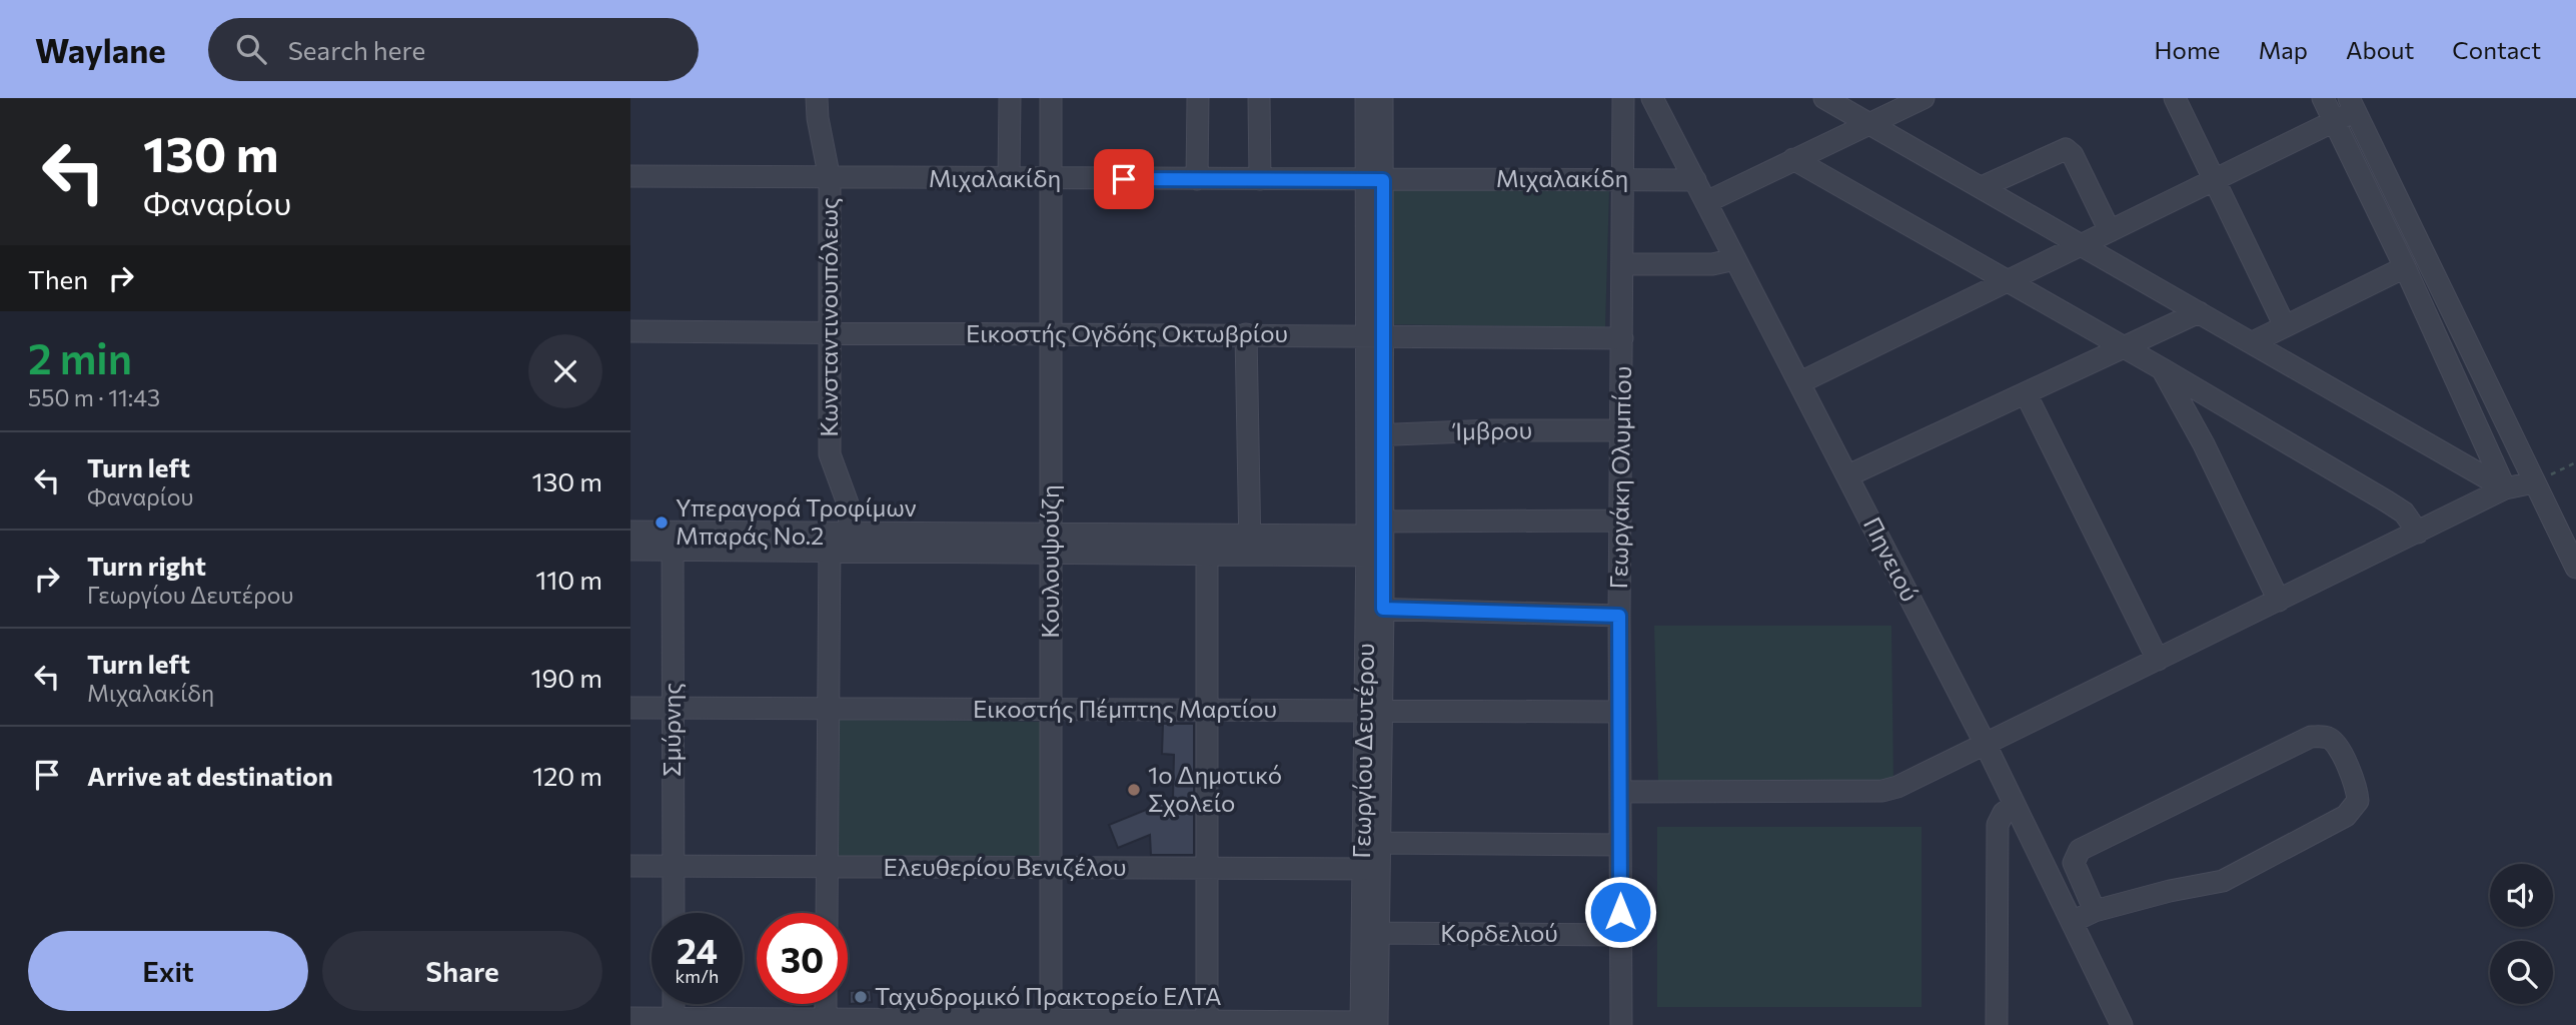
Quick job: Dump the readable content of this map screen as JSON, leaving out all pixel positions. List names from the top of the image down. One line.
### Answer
{"streets":{"street":["Μιχαλακίδη","Κωνσταντινουπόλεως","Εικοστής Ογδόης Οκτωβρίου","Ίμβρου","Γεωργάκη Ολυμπίου","Πηνειού","Κουλουψούζη","Εικοστής Πέμπτης Μαρτίου","Σμύρνης","Γεωργίου Δευτέρου","Ελευθερίου Βενιζέλου","Κορδελιού"]},"crossings":[["Μιχαλακίδη","Κωνσταντινουπόλεως"],["Μιχαλακίδη","Γεωργάκη Ολυμπίου"],["Μιχαλακίδη","Πηνειού"],["Μιχαλακίδη","Κουλουψούζη"],["Μιχαλακίδη","Γεωργίου Δευτέρου"],["Κωνσταντινουπόλεως","Εικοστής Ογδόης Οκτωβρίου"],["Κωνσταντινουπόλεως","Εικοστής Πέμπτης Μαρτίου"],["Κωνσταντινουπόλεως","Ελευθερίου Βενιζέλου"],["Εικοστής Ογδόης Οκτωβρίου","Γεωργάκη Ολυμπίου"],["Εικοστής Ογδόης Οκτωβρίου","Κουλουψούζη"],["Εικοστής Ογδόης Οκτωβρίου","Γεωργίου Δευτέρου"],["Ίμβρου","Γεωργάκη Ολυμπίου"],["Ίμβρου","Γεωργίου Δευτέρου"],["Γεωργάκη Ολυμπίου","Εικοστής Πέμπτης Μαρτίου"],["Γεωργάκη Ολυμπίου","Κορδελιού"],["Κουλουψούζη","Εικοστής Πέμπτης Μαρτίου"],["Κουλουψούζη","Ελευθερίου Βενιζέλου"],["Εικοστής Πέμπτης Μαρτίου","Σμύρνης"],["Εικοστής Πέμπτης Μαρτίου","Γεωργίου Δευτέρου"],["Σμύρνης","Ελευθερίου Βενιζέλου"],["Γεωργίου Δευτέρου","Ελευθερίου Βενιζέλου"],["Γεωργίου Δευτέρου","Κορδελιού"]],"places":["Υπεραγορά Τροφίμων Μπαράς Νο.2","1o Δημοτικό Σχολείο","Ταχυδρομικό Πρακτορείο ΕΛΤΑ"],"page":{"header":"Waylane","search":"Search here","nav":["Home","Map","About","Contact"],"turn":["130 m","Φαναρίου"],"then":"Then","heading":["2 min","550 m · 11:43"],"list":[{"name":"Turn left","note":"Φαναρίου","value":"130 m"},{"name":"Turn right","note":"Γεωργίου Δευτέρου","value":"110 m"},{"name":"Turn left","note":"Μιχαλακίδη","value":"190 m"},{"name":"Arrive at destination","value":"120 m"}],"speed":"24 km/h","limit":"30","buttons":["Exit","Share"]}}
